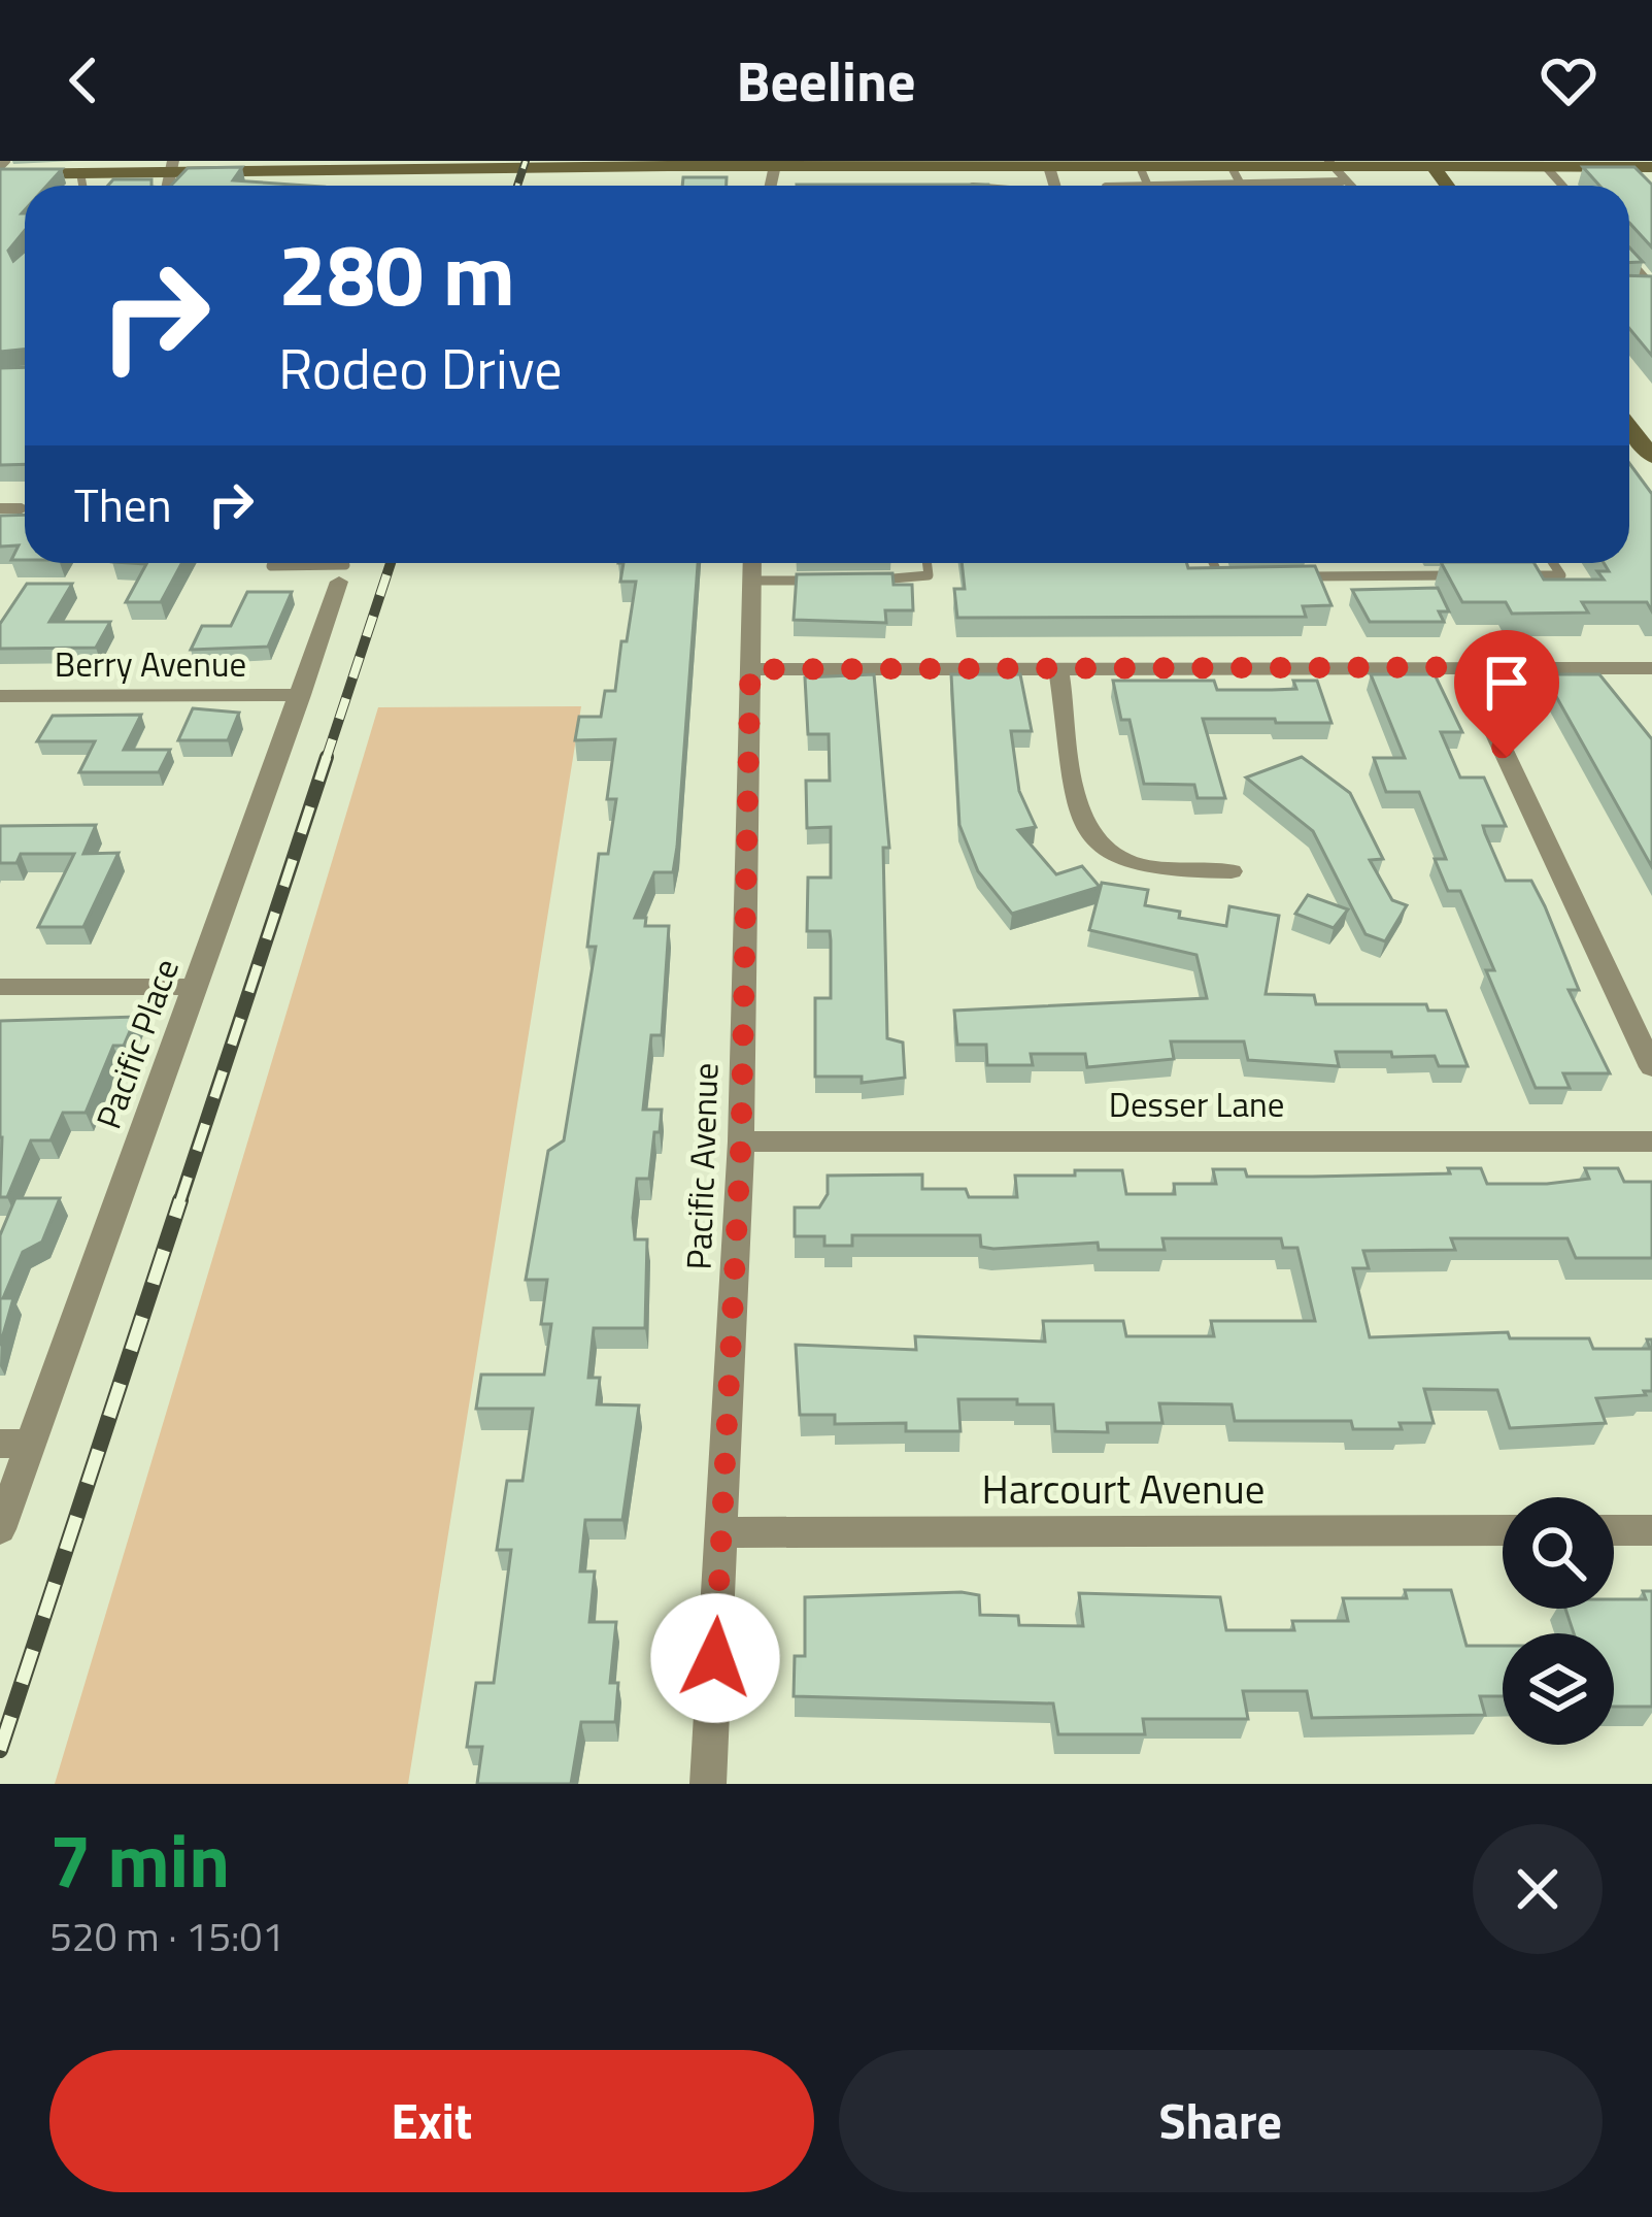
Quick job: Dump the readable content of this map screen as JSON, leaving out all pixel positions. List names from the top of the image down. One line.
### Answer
{"streets":{"street":["Berry Avenue","Pacific Place","Desser Lane","Pacific Avenue","Harcourt Avenue"]},"crossings":[["Berry Avenue","Pacific Place"],["Desser Lane","Pacific Avenue"],["Pacific Avenue","Harcourt Avenue"]],"page":{"header":"Beeline","turn":["280 m","Rodeo Drive"],"then":"Then","heading":["7 min","520 m · 15:01"],"buttons":["Exit","Share"]}}
